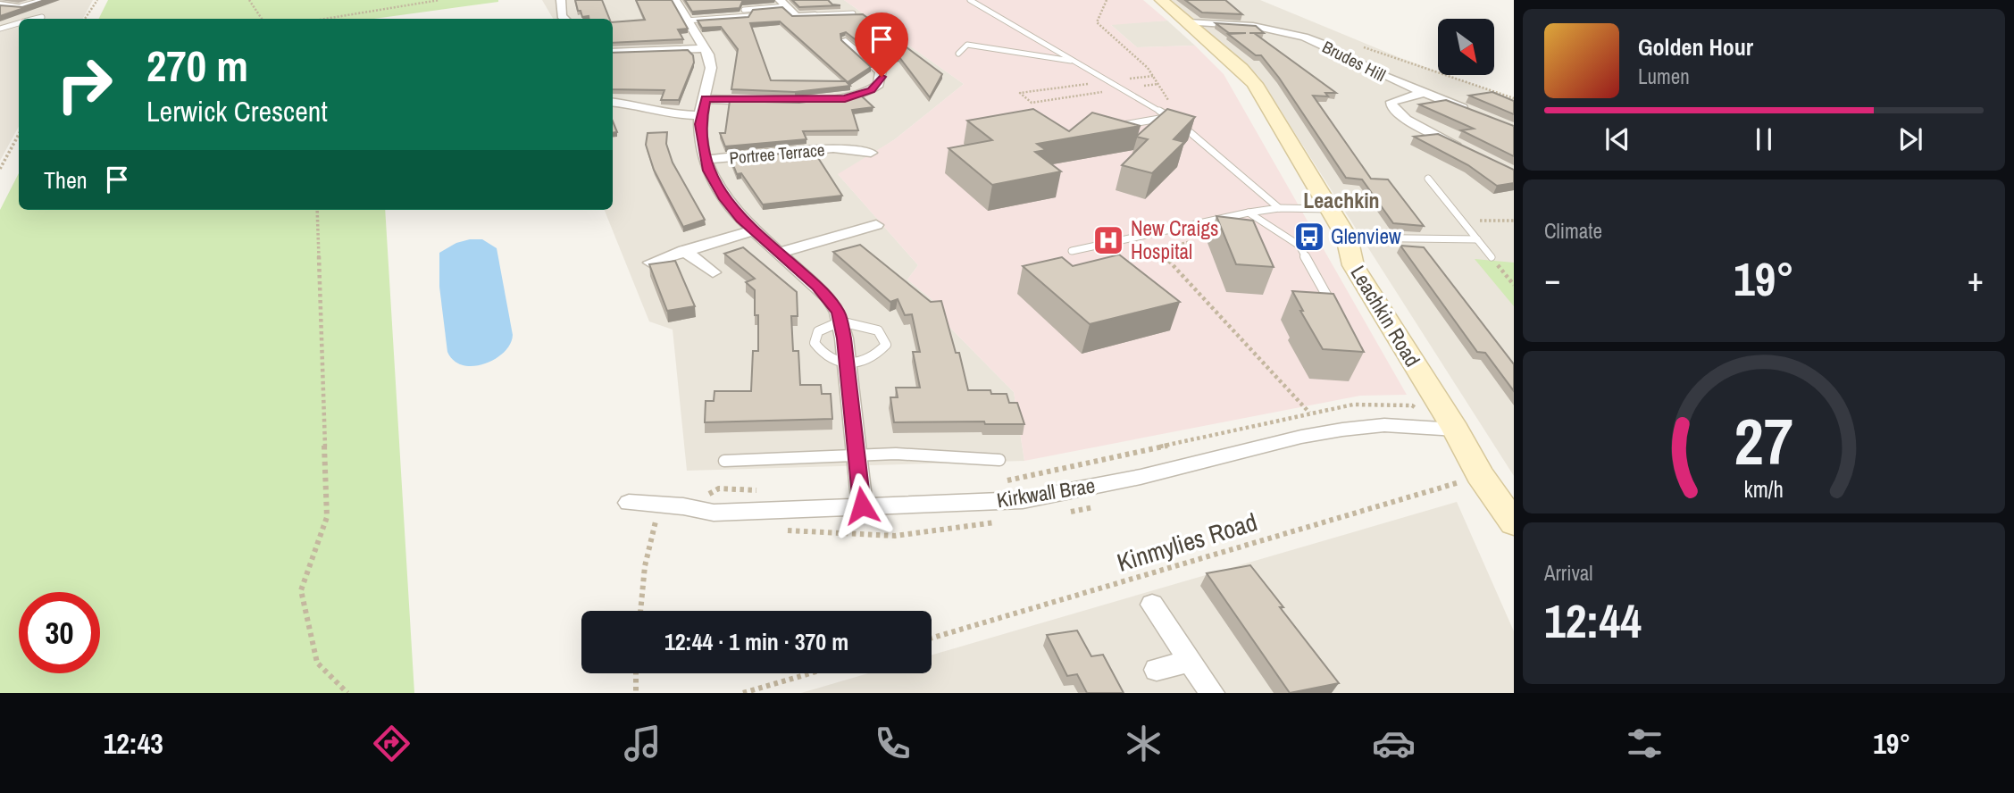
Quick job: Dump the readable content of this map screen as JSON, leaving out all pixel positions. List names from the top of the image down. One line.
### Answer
{"streets":{"street":["Brudes Hill","Portree Terrace","Leachkin Road","Kirkwall Brae"],"path":["Kinmylies Road"]},"crossings":[["Brudes Hill","Leachkin Road"],["Leachkin Road","Kirkwall Brae"]],"districts":["Leachkin"],"places":{"bus stop":["Glenview"],"hospital":["New Craigs Hospital"]},"north":"bottom right","page":{"turn":["270 m","Lerwick Crescent"],"song":["Golden Hour","Lumen"],"then":"Then","tile":["Climate",["Arrival","12:44"]],"heat":["−","19°","+"],"limit":"30","trip":"12:44 · 1 min · 370 m","tabs":["12:43","19°"],"gauge":["27","km/h"]}}
